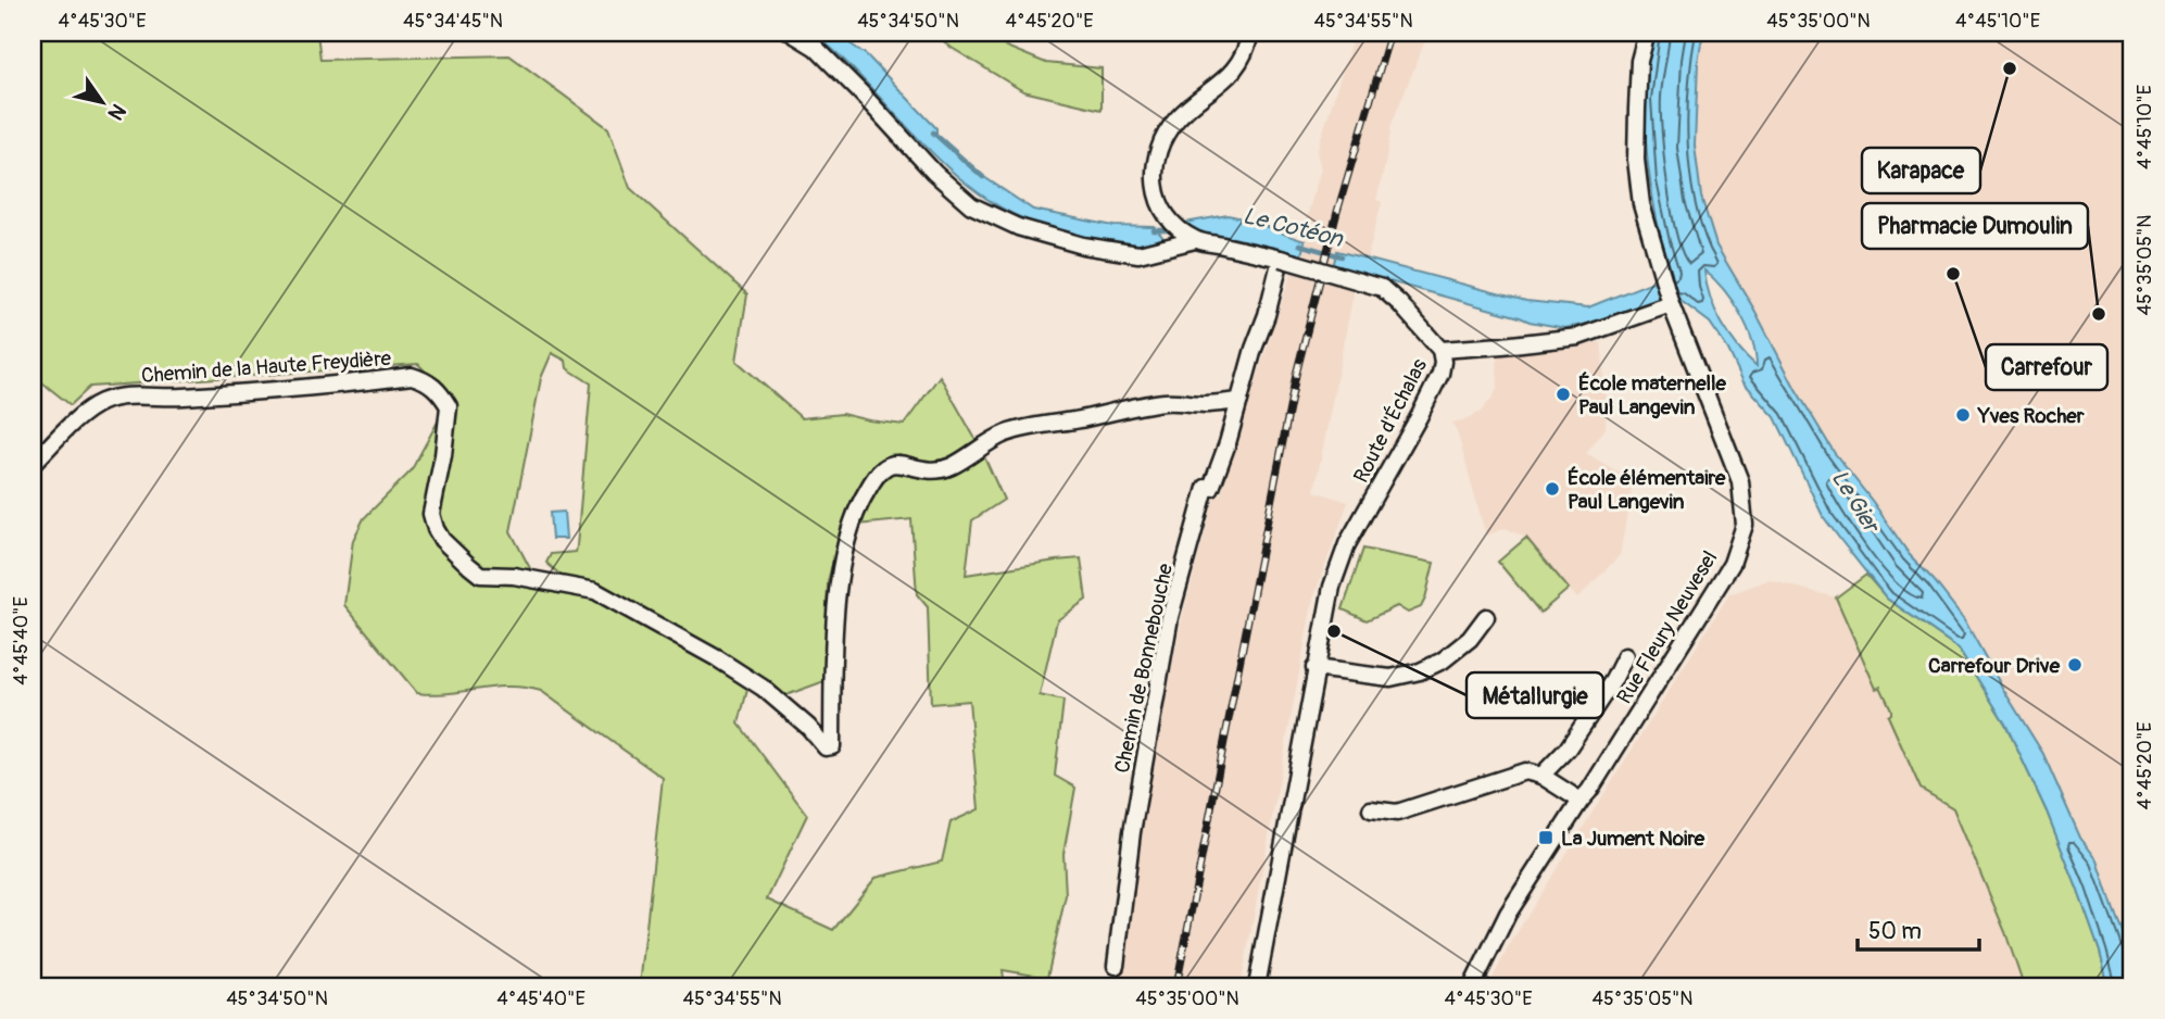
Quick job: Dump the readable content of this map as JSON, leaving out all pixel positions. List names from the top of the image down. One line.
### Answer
{"streets":{"street":["Chemin de la Haute Freydière","Route d'Échalas","Rue Fleury Neuvesel","Chemin de Bonnebouche"]},"crossings":[["Chemin de la Haute Freydière","Chemin de Bonnebouche"],["Route d'Échalas","Chemin de Bonnebouche"]],"water":["Le Cotéon","Le Gier"],"places":{"other":["Karapace","Carrefour","Pharmacie Dumoulin","École maternelle Paul Langevin","Yves Rocher","École élémentaire Paul Langevin","Métallurgie","Carrefour Drive"],"transit":["La Jument Noire"]},"scale_bar":"50 m","north":"bottom right","coordinates":["4°45'30\"E","45°34'45\"N","45°34'50\"N","4°45'20\"E","45°34'55\"N","45°35'00\"N","4°45'10\"E","45°35'05\"N","4°45'40\"E"]}
